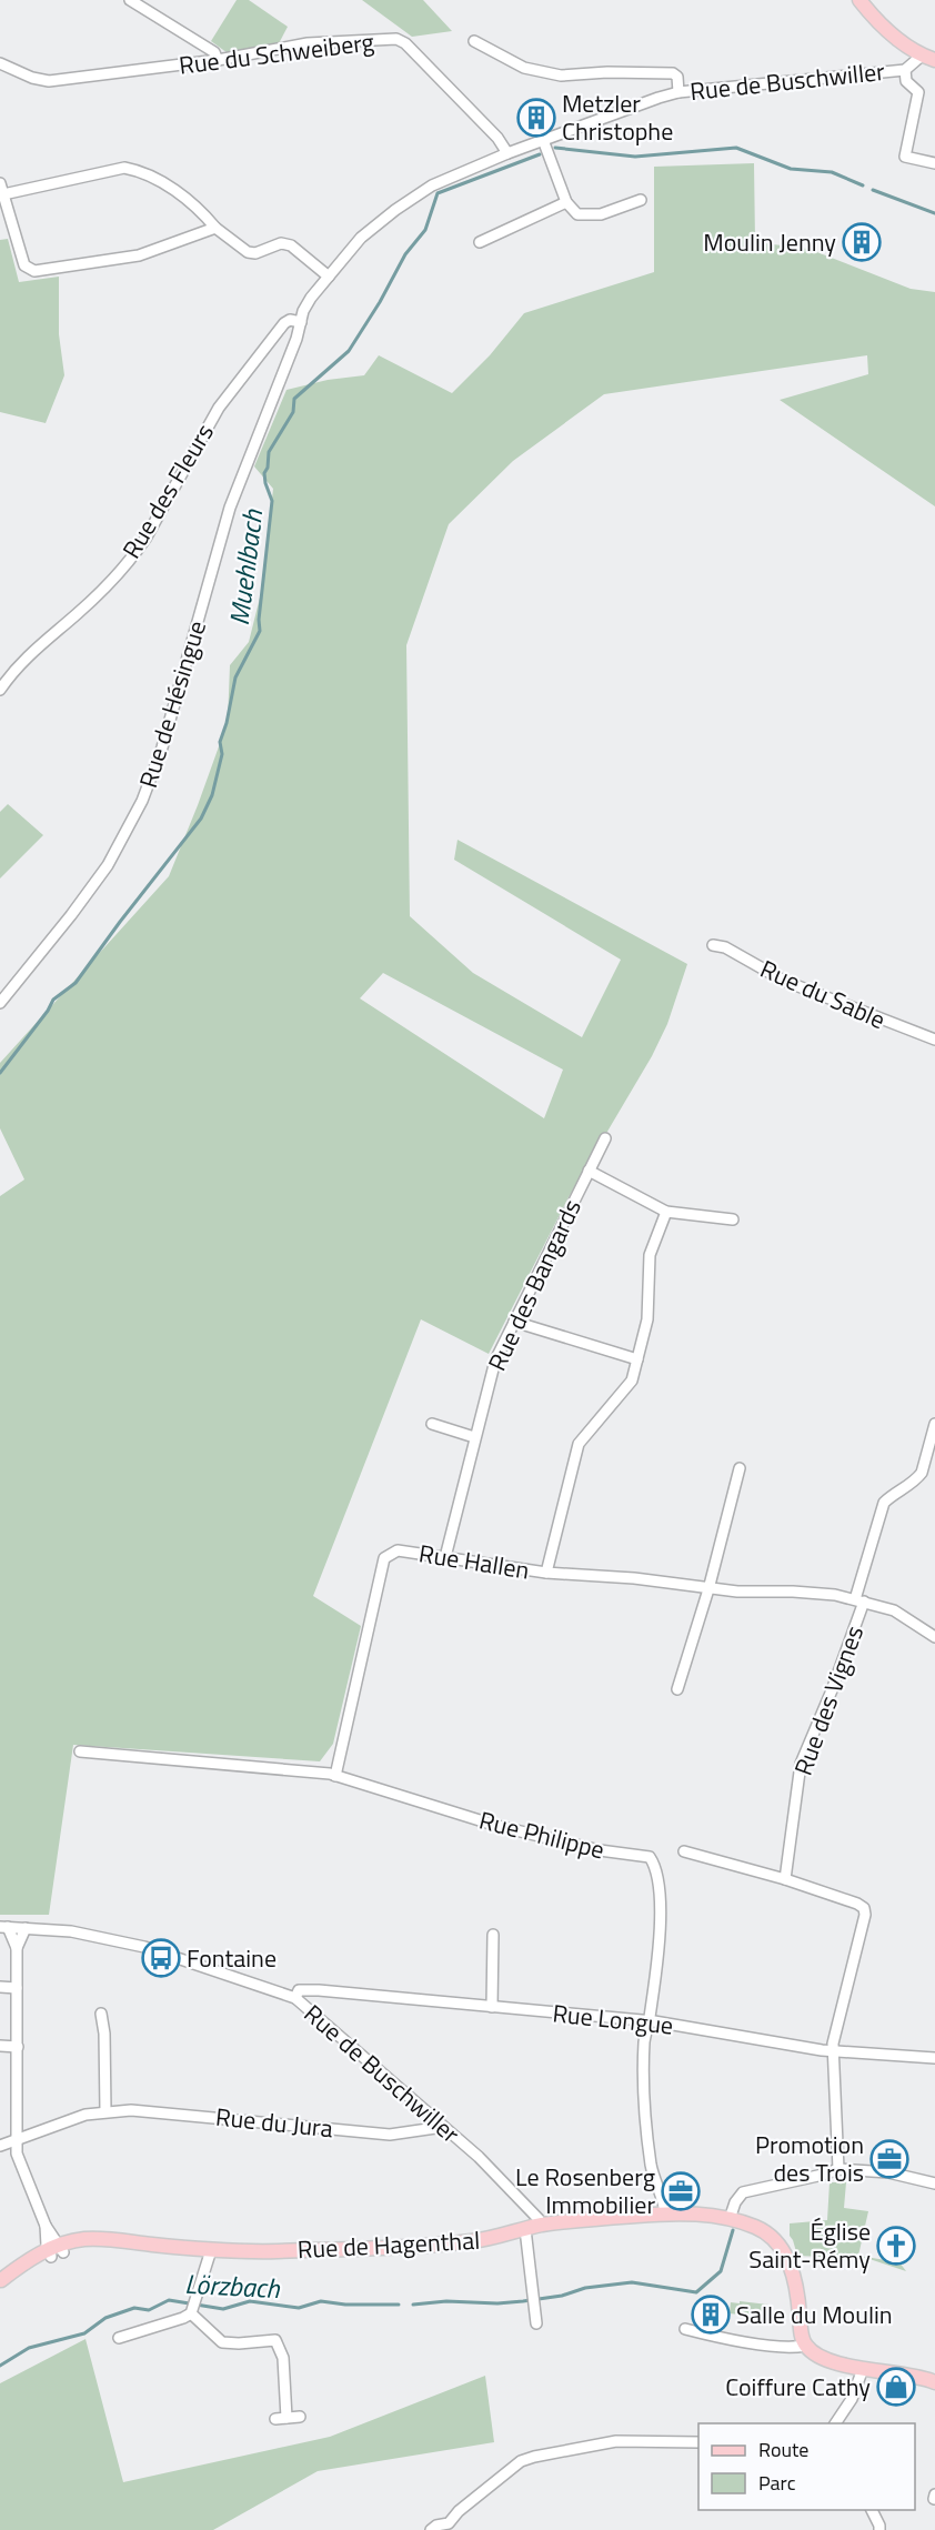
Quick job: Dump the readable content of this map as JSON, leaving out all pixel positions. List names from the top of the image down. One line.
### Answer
{"streets":{"main road":["Rue de Hagenthal"],"street":["Rue du Schweiberg","Rue de Buschwiller","Rue des Fleurs","Rue de Hésingue","Rue du Sable","Rue des Bangards","Rue Hallen","Rue des Vignes","Rue Philippe","Rue Longue","Rue du Jura"]},"crossings":[["Rue du Schweiberg","Rue de Buschwiller"],["Rue de Buschwiller","Rue des Fleurs"],["Rue de Buschwiller","Rue de Hésingue"],["Rue de Buschwiller","Rue Longue"],["Rue de Buschwiller","Rue du Jura"],["Rue de Buschwiller","Rue de Hagenthal"],["Rue des Bangards","Rue Hallen"],["Rue Hallen","Rue des Vignes"],["Rue Hallen","Rue Philippe"],["Rue Philippe","Rue Longue"],["Rue Philippe","Rue de Hagenthal"]],"water":["Muehlbach","Lörzbach"],"places":{"building":["Metzler Christophe","Moulin Jenny","Salle du Moulin"],"bus stop":["Fontaine"],"office":["Promotion des Trois","Le Rosenberg Immobilier"],"church":["Église Saint-Rémy"],"shop":["Coiffure Cathy"]},"legend":["Route","Parc"]}
